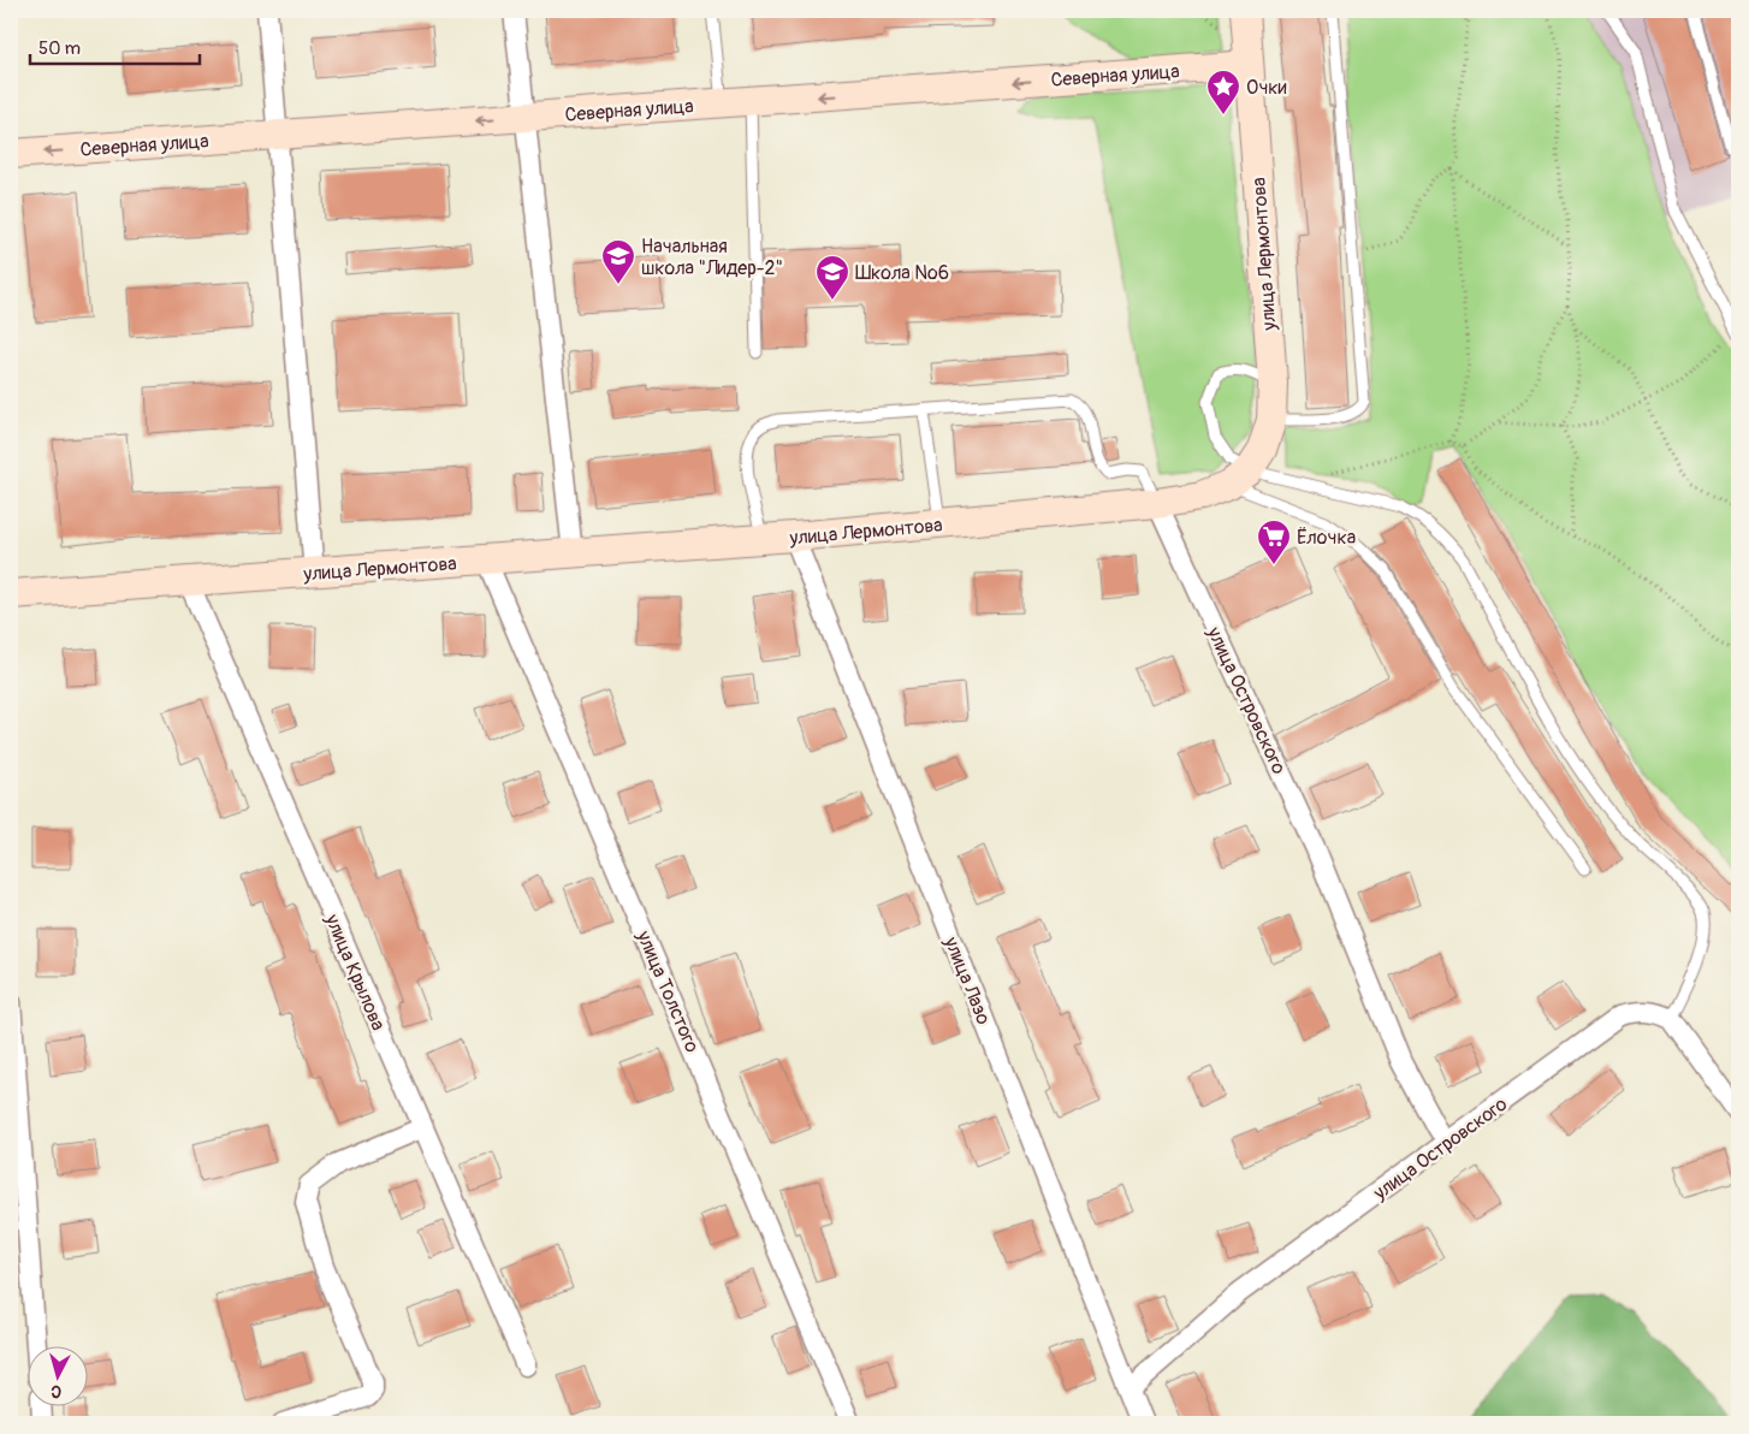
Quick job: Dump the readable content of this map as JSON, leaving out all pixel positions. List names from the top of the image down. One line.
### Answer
{"streets":{"main road":["Северная улица","улица Лермонтова"],"street":["улица Островского","улица Крылова","улица Лазо","улица Толстого"]},"crossings":[["Северная улица","улица Лермонтова"],["улица Лермонтова","улица Островского"],["улица Лермонтова","улица Крылова"],["улица Лермонтова","улица Лазо"],["улица Лермонтова","улица Толстого"],["улица Островского","улица Лазо"]],"one_way":["Северная улица"],"places":{"place":["Очки"],"school or university":["Начальная школа \"Лидер-2\"","Школа №6"],"supermarket":["Ёлочка"]},"scale_bar":"50 m","north":"bottom"}
